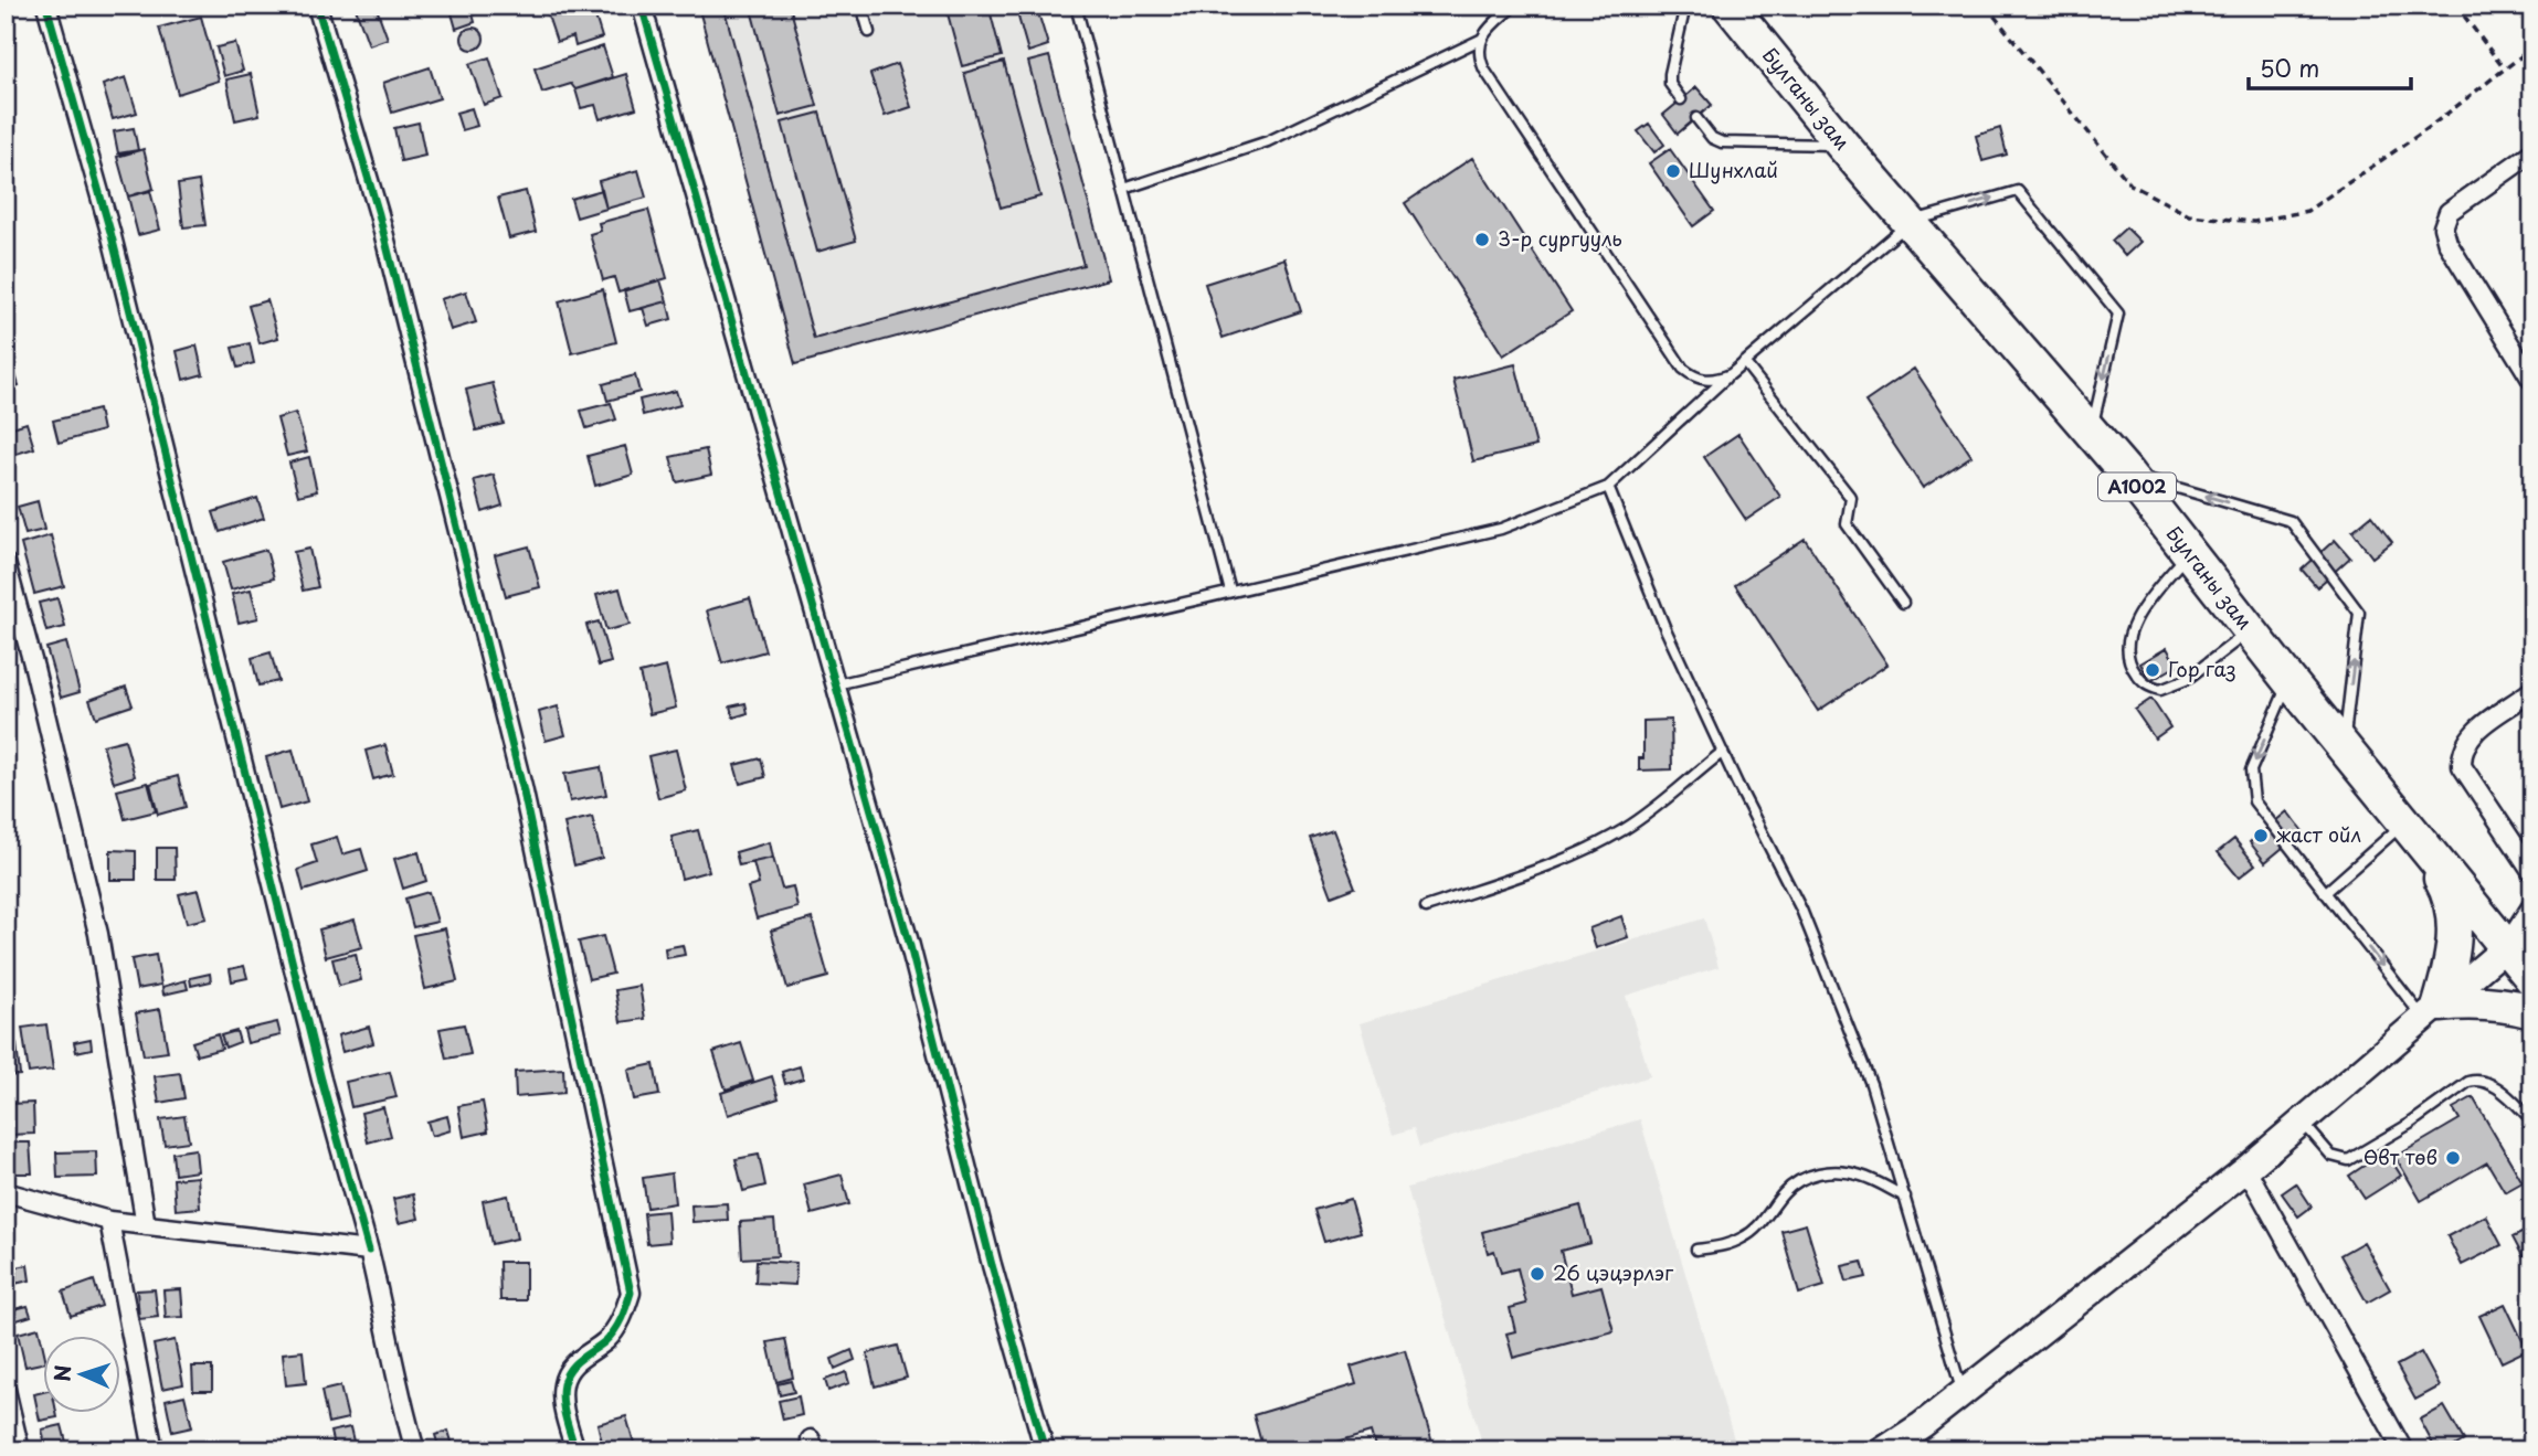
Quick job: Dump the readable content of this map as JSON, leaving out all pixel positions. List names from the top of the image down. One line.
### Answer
{"streets":{"highway":["Булганы зам","A1002"]},"places":["Шунхлай","3-р сургууль","Гор газ","жаст ойл","Өвт төв","26 цэцэрлэг"],"scale_bar":"50 m","north":"left"}
